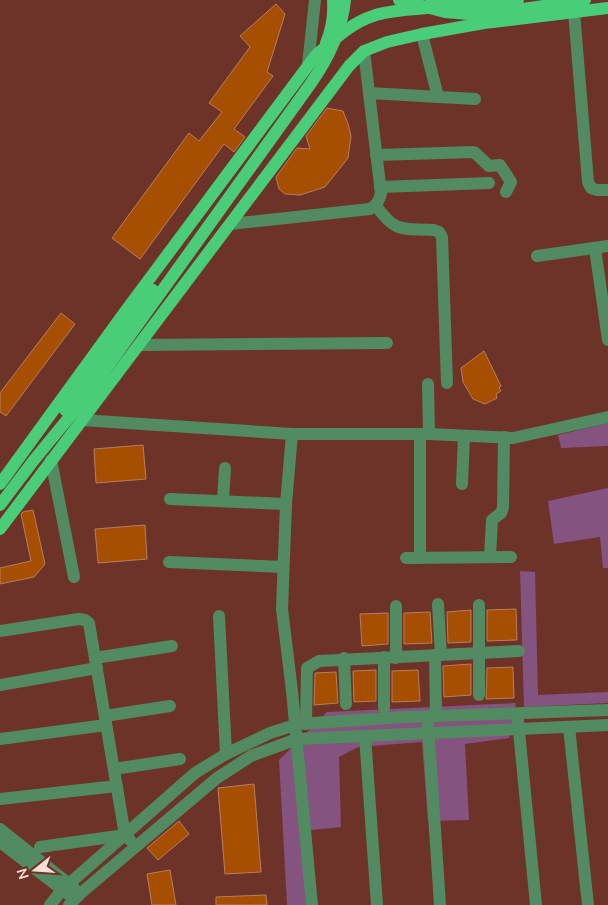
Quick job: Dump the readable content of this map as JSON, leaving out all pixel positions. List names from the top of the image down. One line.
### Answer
{"north":"left"}
